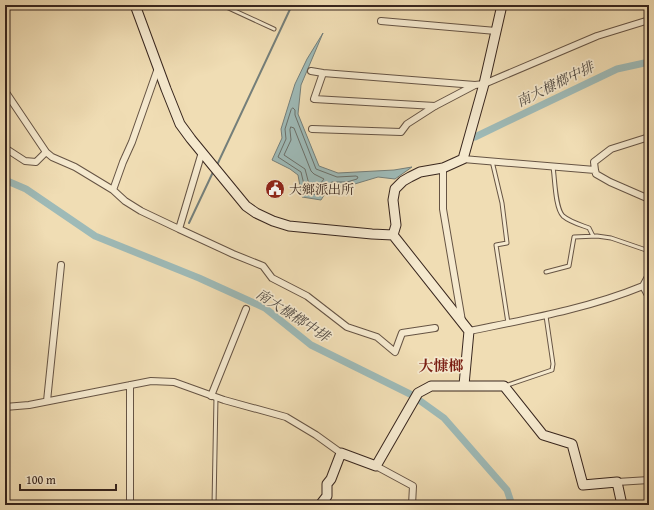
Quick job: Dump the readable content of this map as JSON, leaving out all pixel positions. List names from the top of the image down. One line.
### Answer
{"districts":["大慷榔"],"water":["南大槺榔中排"],"places":{"public building":["大鄉派出所"]},"scale_bar":"100 m"}
